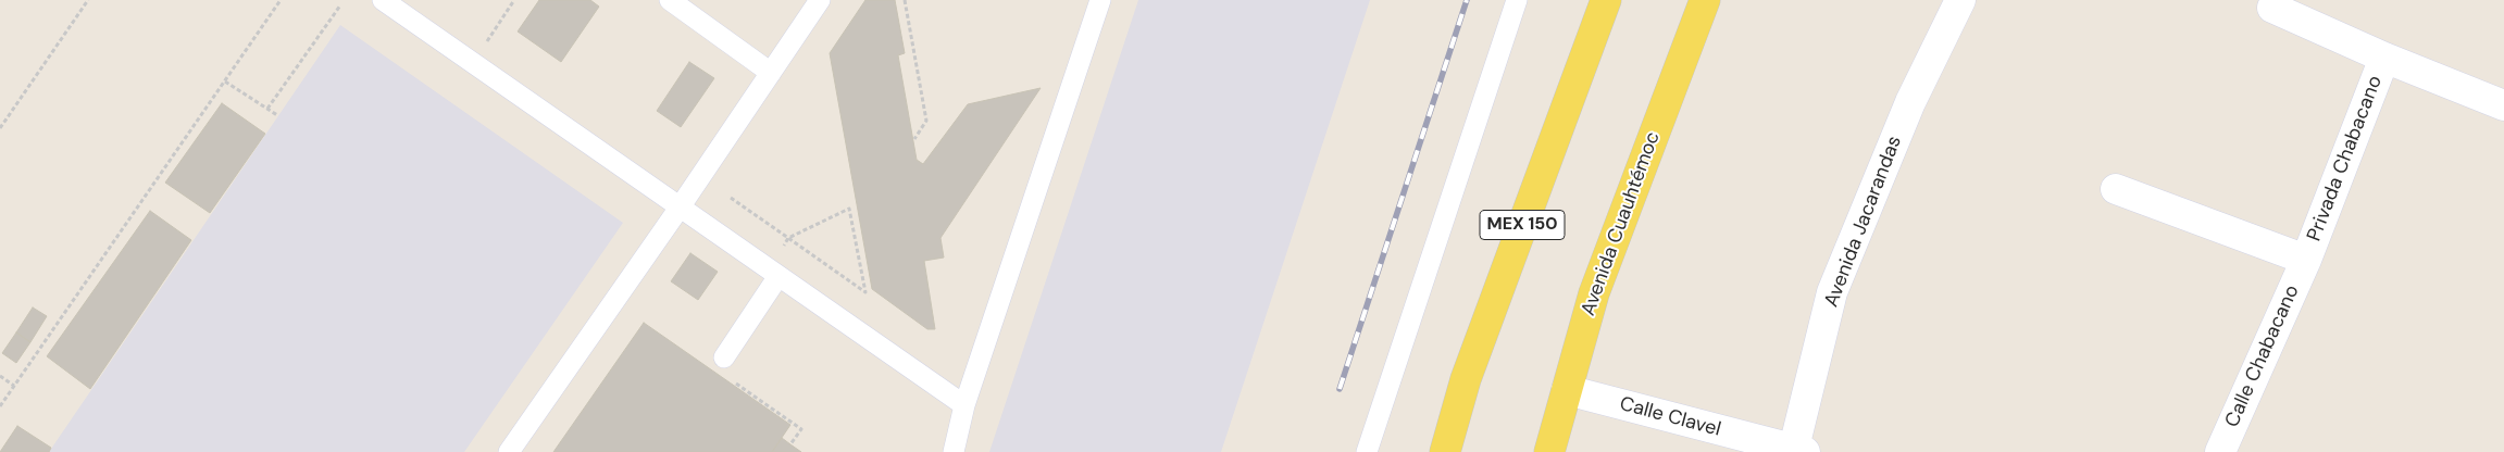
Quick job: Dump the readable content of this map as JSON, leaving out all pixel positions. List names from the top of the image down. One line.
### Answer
{"streets":{"main road":["Avenida Cuauhtémoc","MEX 150"],"street":["Privada Chabacano","Avenida Jacarandas","Calle Chabacano","Calle Clavel"]},"crossings":[["Privada Chabacano","Calle Chabacano"],["Avenida Jacarandas","Calle Clavel"],["Avenida Cuauhtémoc","Calle Clavel"]]}
